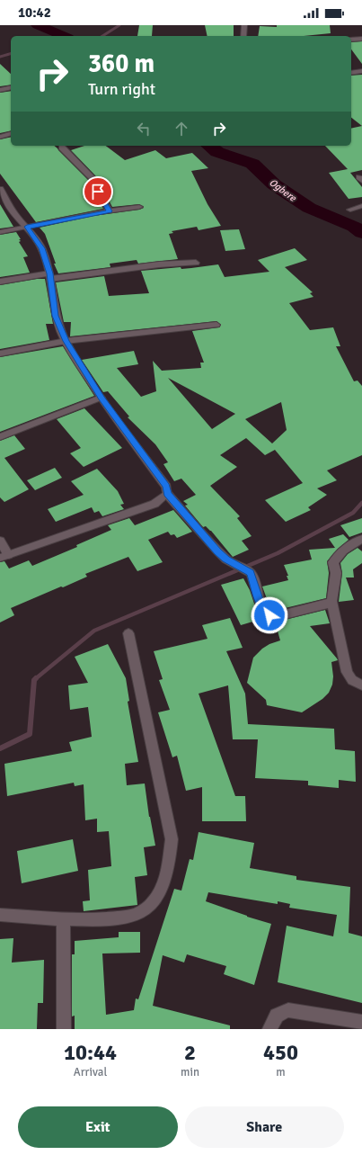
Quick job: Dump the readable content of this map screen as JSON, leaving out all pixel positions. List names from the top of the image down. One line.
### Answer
{"water":["Ogbere"],"page":{"status":"10:42","turn":["360 m","Turn right"],"eta":["10:44","Arrival","2","min","450","m"],"buttons":["Exit","Share"]}}
